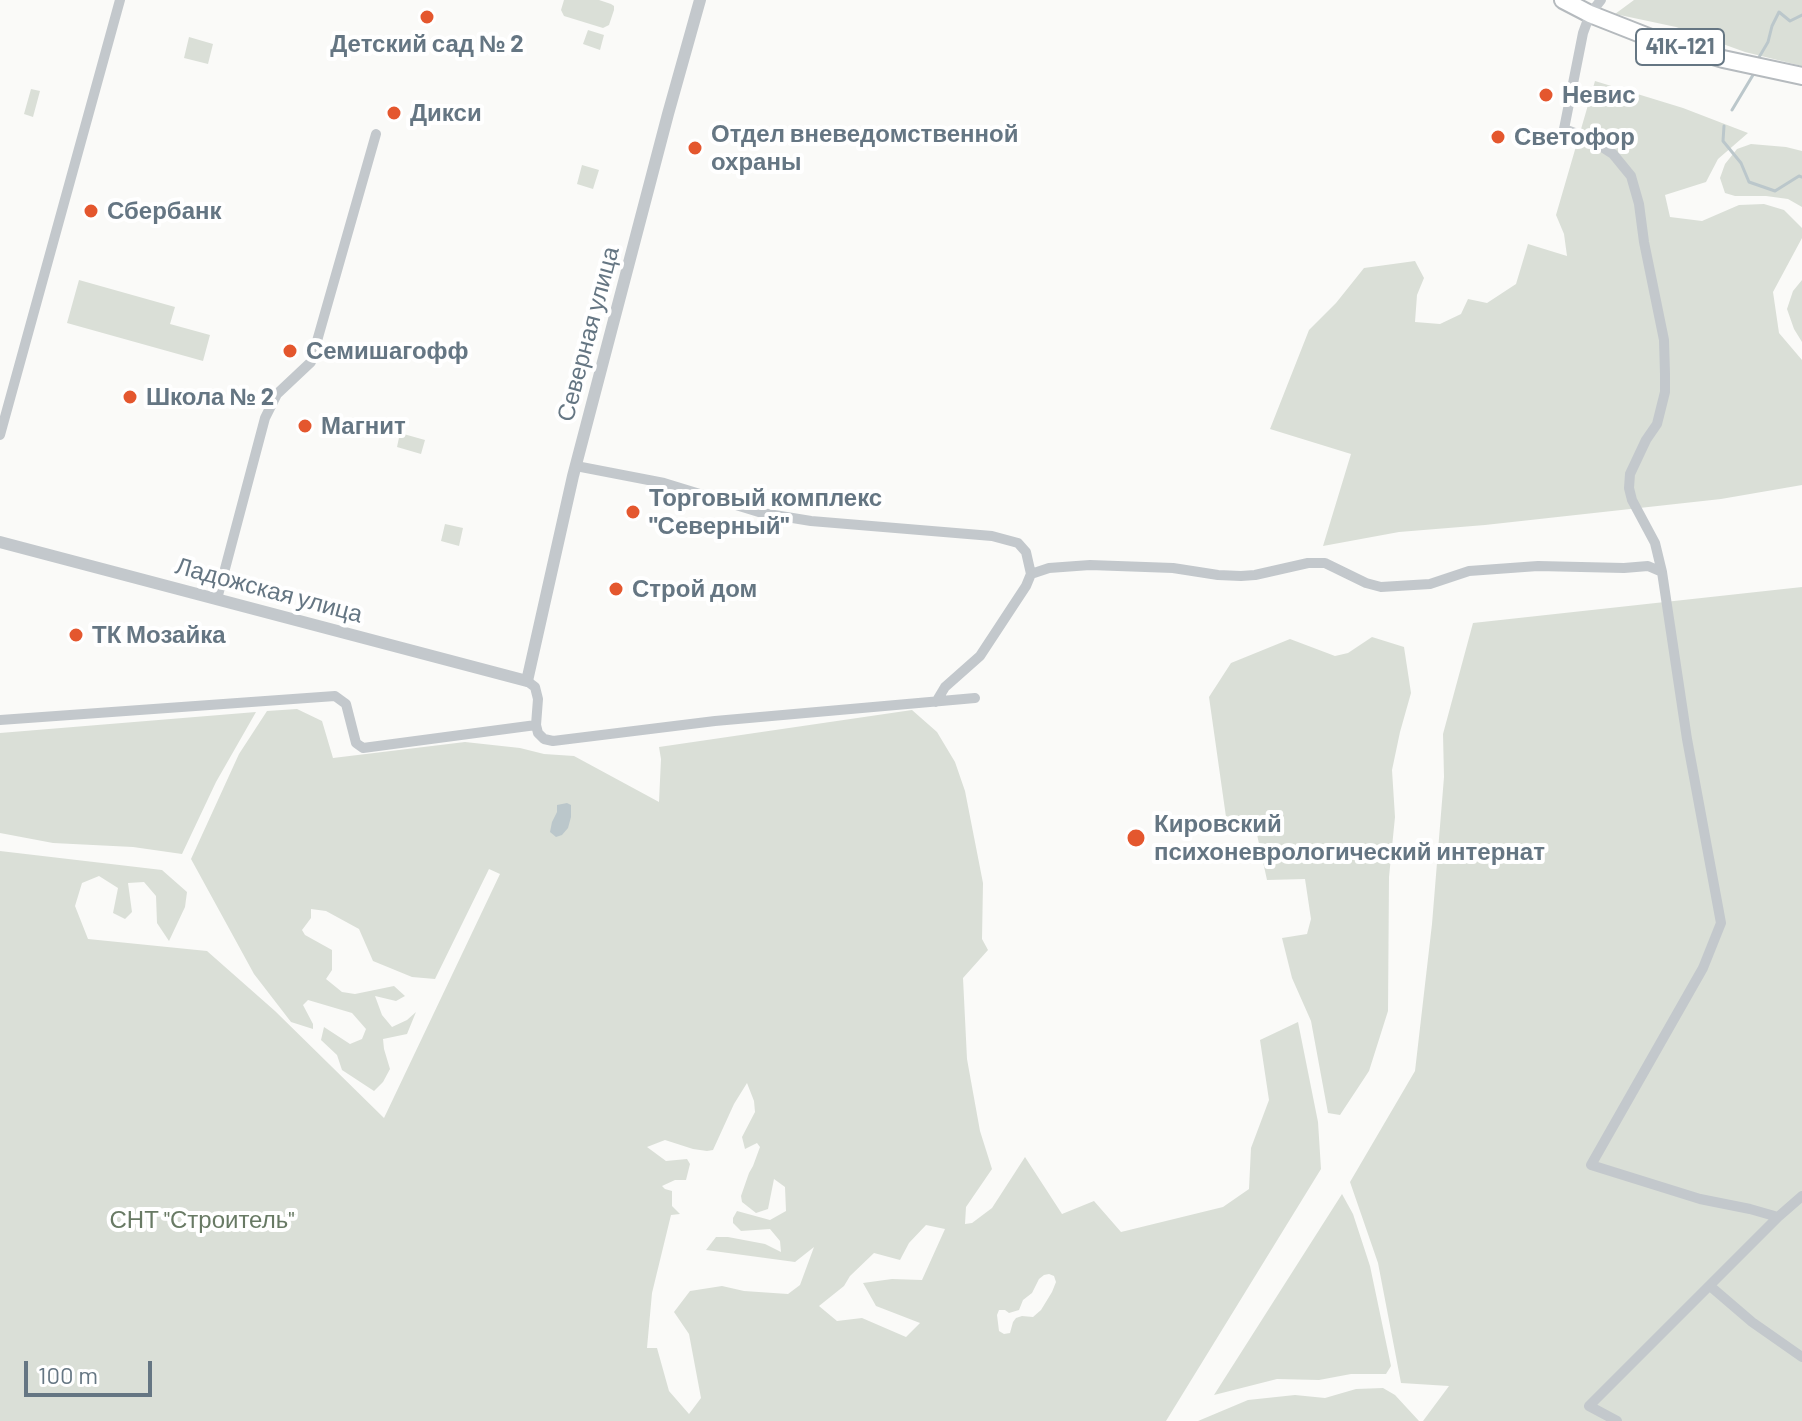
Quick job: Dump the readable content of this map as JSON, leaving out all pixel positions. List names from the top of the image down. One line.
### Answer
{"streets":{"main road":["41К-121"],"street":["Северная улица","Ладожская улица"]},"crossings":[["Северная улица","Ладожская улица"]],"parks":["СНТ \"Строитель\""],"places":["Детский сад № 2","Невис","Дикси","Светофор","Отдел вневедомственной охраны","Сбербанк","Семишагофф","Школа № 2","Магнит","Торговый комплекс \"Северный\"","Строй дом","ТК Мозайка","Кировский психоневрологический интернат"],"scale_bar":"100 m"}
